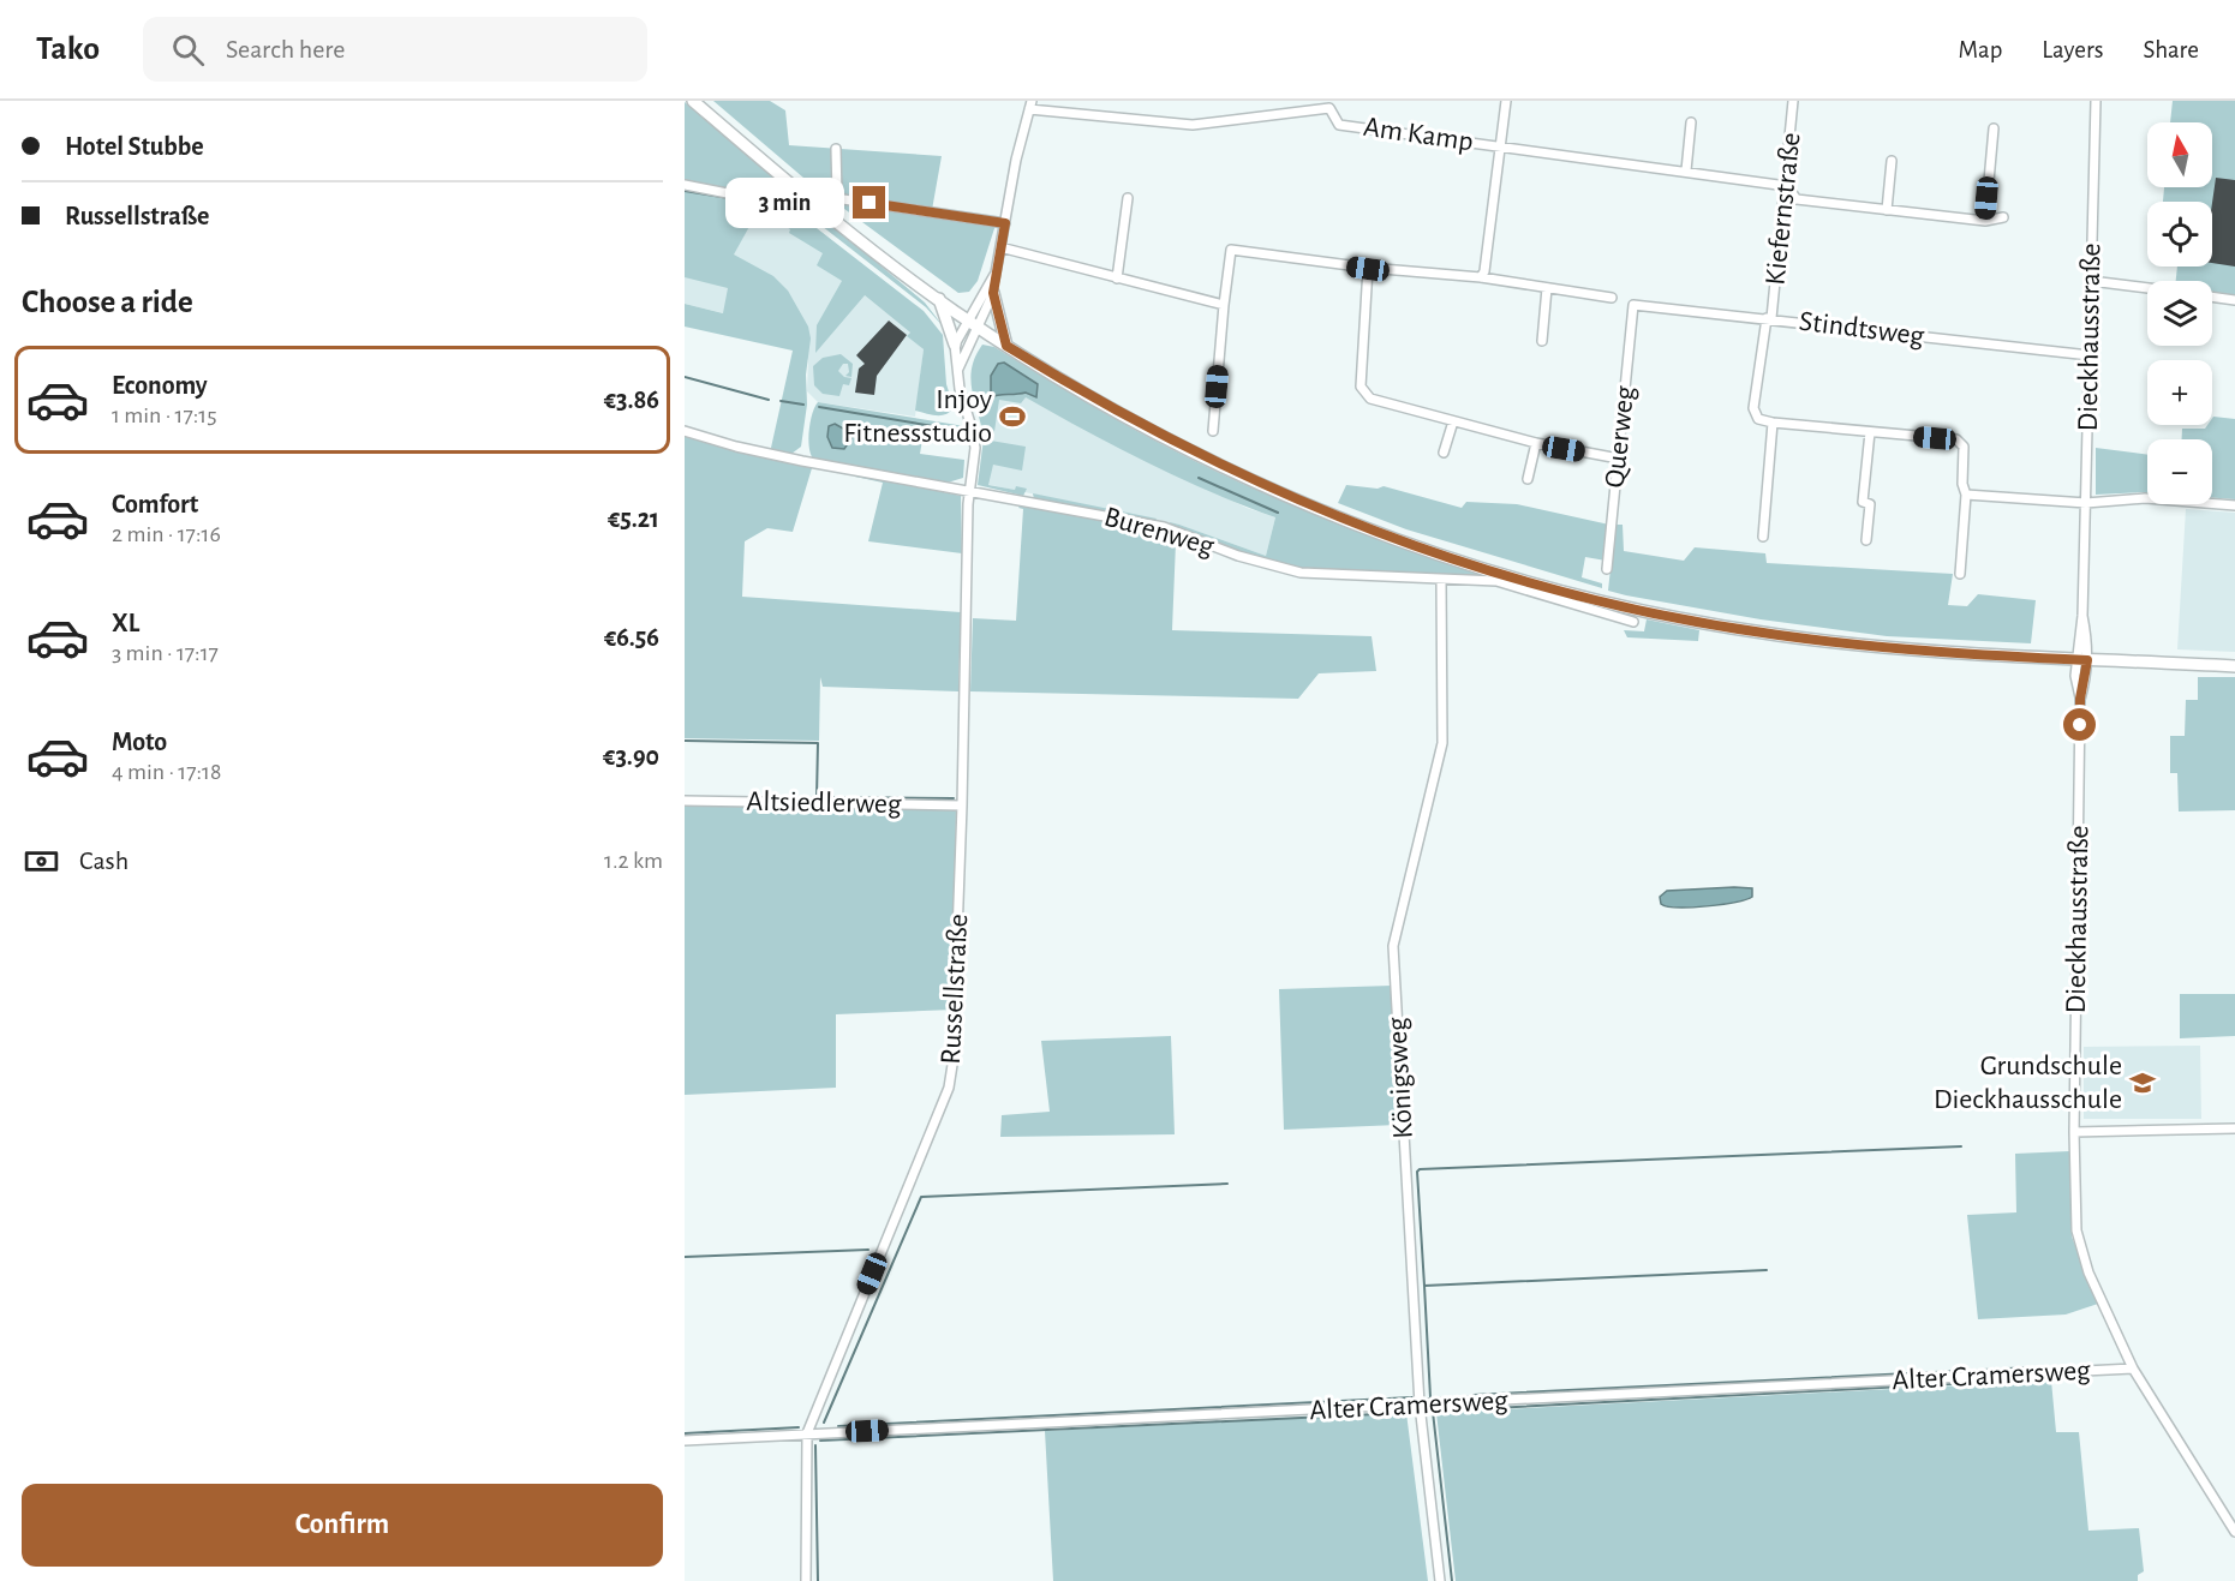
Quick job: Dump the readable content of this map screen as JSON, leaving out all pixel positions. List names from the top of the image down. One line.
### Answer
{"streets":{"street":["Am Kamp","Kiefernstraße","Stindtsweg","Dieckhausstraße","Querweg","Burenweg","Altsiedlerweg","Russellstraße","Königsweg","Alter Cramersweg"]},"crossings":[["Am Kamp","Kiefernstraße"],["Kiefernstraße","Stindtsweg"],["Stindtsweg","Dieckhausstraße"],["Stindtsweg","Querweg"],["Dieckhausstraße","Alter Cramersweg"],["Burenweg","Russellstraße"],["Burenweg","Königsweg"],["Altsiedlerweg","Russellstraße"],["Russellstraße","Alter Cramersweg"],["Königsweg","Alter Cramersweg"]],"places":{"sports":["Injoy Fitnessstudio"],"school or university":["Grundschule Dieckhausschule"]},"north":"top","page":{"header":"Tako","search":"Search here","nav":["Map","Layers","Share"],"banner":["Hotel Stubbe","Russellstraße"],"map_buttons":["+","−"],"bubble":"3 min","heading":"Choose a ride","list":[{"name":"Economy","note":"1 min · 17:15","value":"€3.86"},{"name":"Comfort","note":"2 min · 17:16","value":"€5.21"},{"name":"XL","note":"3 min · 17:17","value":"€6.56"},{"name":"Moto","note":"4 min · 17:18","value":"€3.90"}],"pay":["Cash","1.2 km"],"buttons":"Confirm"}}
